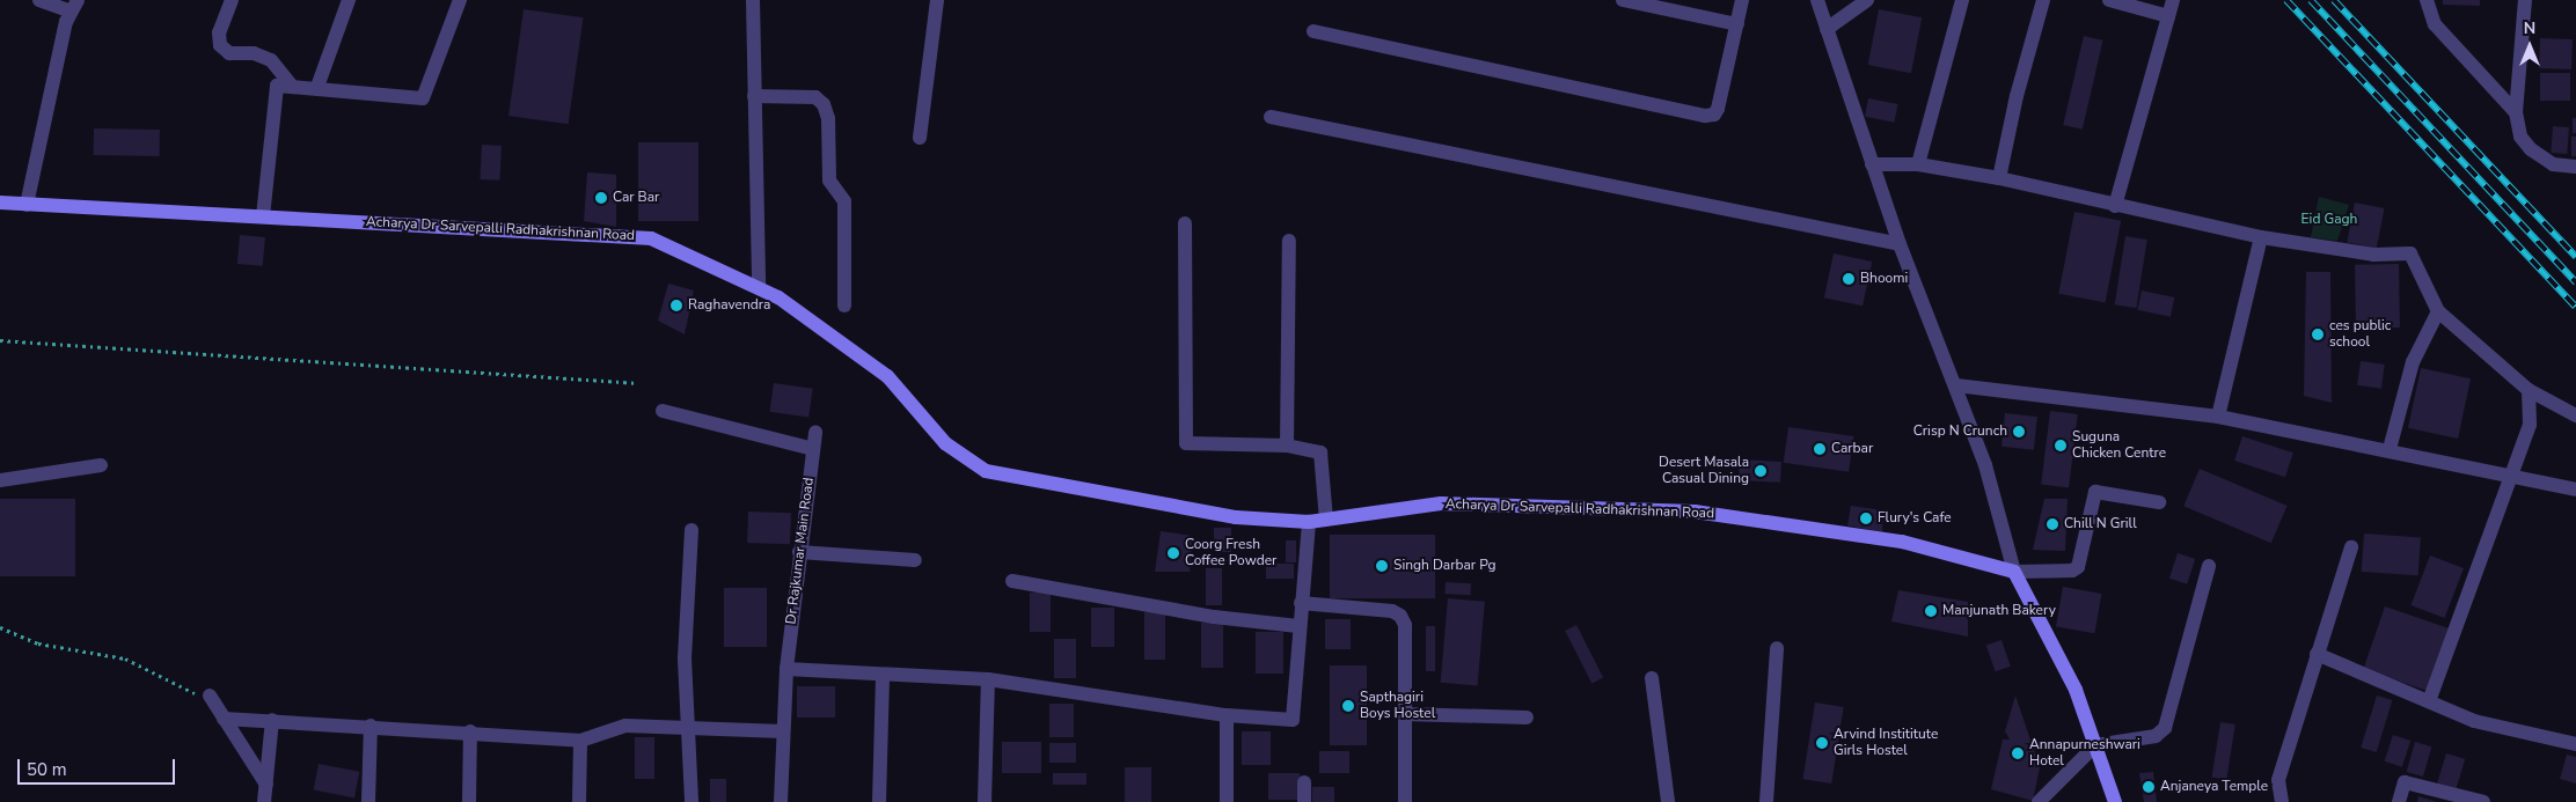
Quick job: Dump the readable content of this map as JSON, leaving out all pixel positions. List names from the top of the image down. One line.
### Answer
{"streets":{"street":["Acharya Dr Sarvepalli Radhakrishnan Road","Dr Rajkumar Main Road"]},"parks":["Eid Gagh"],"places":["Car Bar","Bhoomi","Raghavendra","ces public school","Crisp N Crunch","Suguna Chicken Centre","Carbar","Desert Masala Casual Dining","Flury's Cafe","Chill N Grill","Coorg Fresh Coffee Powder","Singh Darbar Pg","Manjunath Bakery","Sapthagiri Boys Hostel","Arvind Instititute Girls Hostel","Annapurneshwari Hotel","Anjaneya Temple"],"scale_bar":"50 m","north":"top"}
